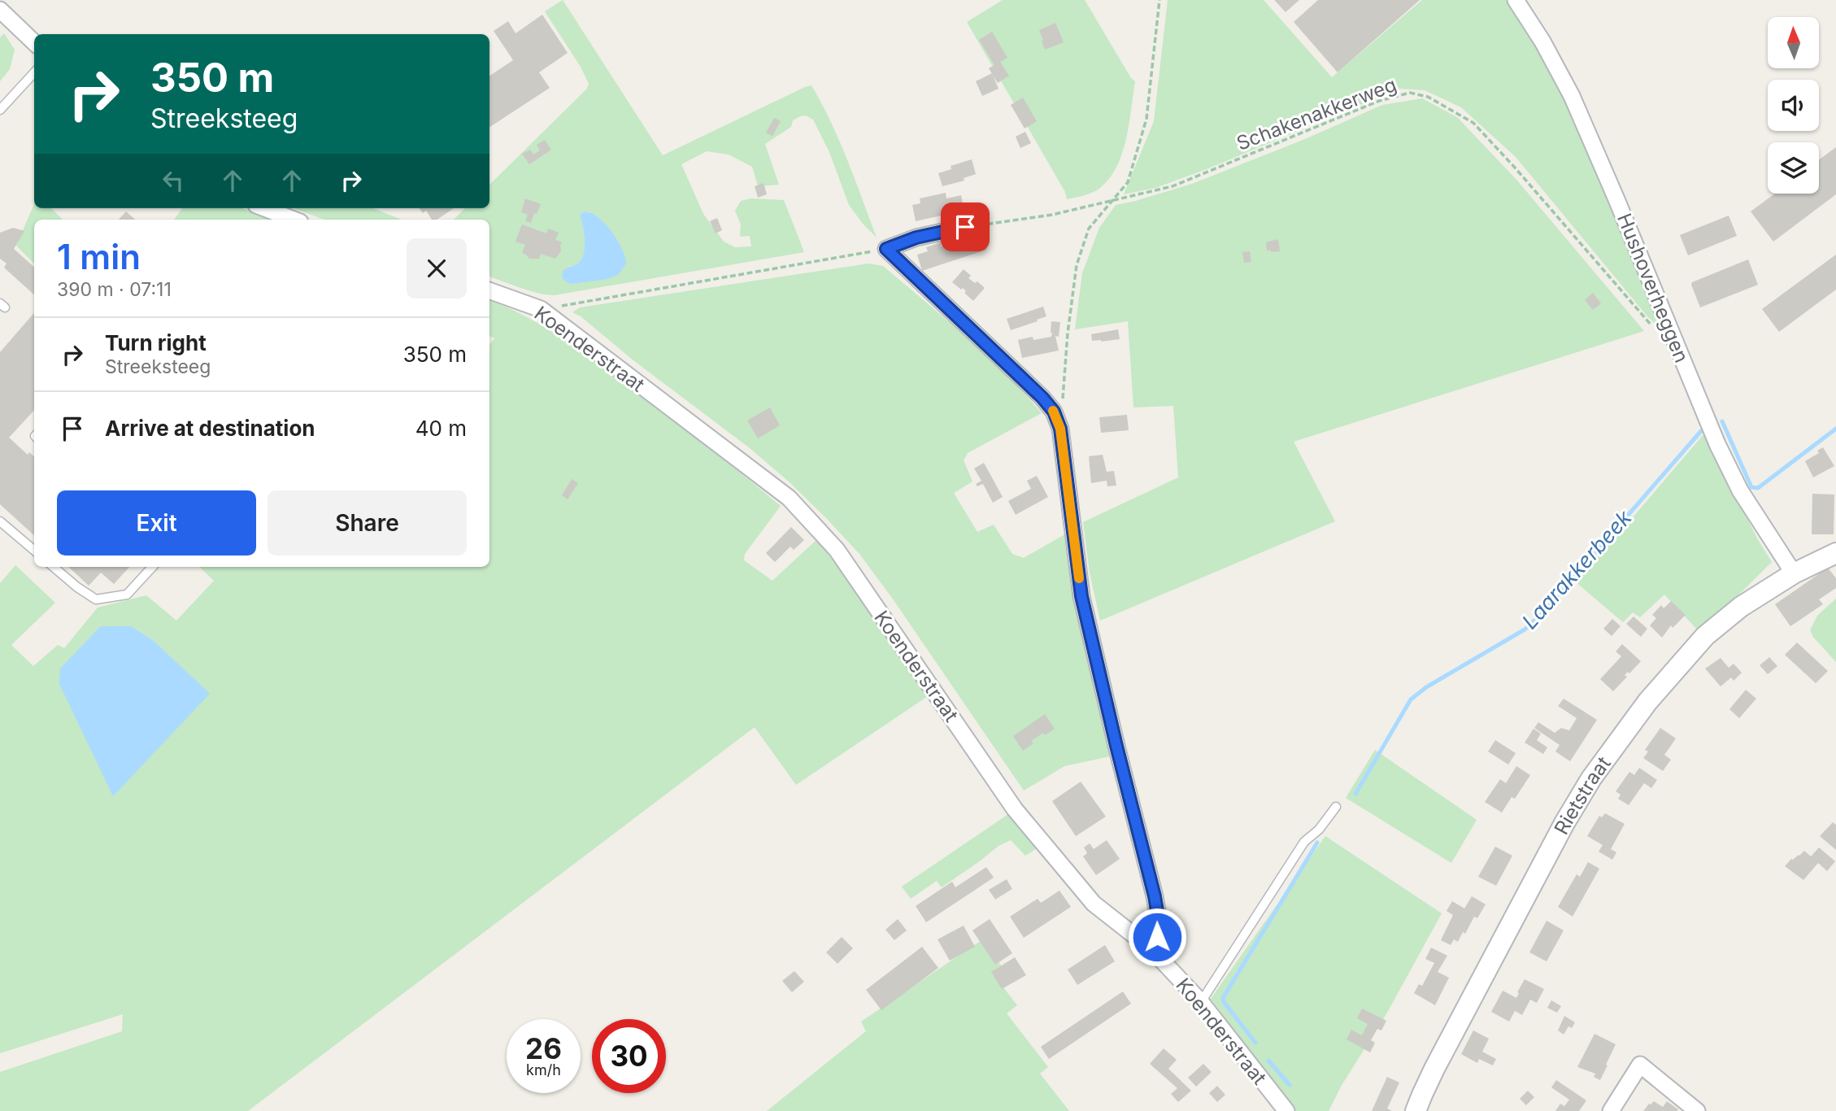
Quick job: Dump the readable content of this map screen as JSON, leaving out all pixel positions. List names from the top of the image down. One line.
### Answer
{"streets":{"street":["Hushoverheggen","Koenderstraat","Rietstraat"],"path":["Schakenakkerweg"]},"crossings":[["Schakenakkerweg","Hushoverheggen"],["Hushoverheggen","Rietstraat"]],"water":["Laarakkerbeek"],"north":"top","page":{"turn":["350 m","Streeksteeg"],"heading":["1 min","390 m · 07:11"],"list":[{"name":"Turn right","note":"Streeksteeg","value":"350 m"},{"name":"Arrive at destination","value":"40 m"}],"buttons":["Exit","Share"],"speed":"26 km/h","limit":"30"}}
